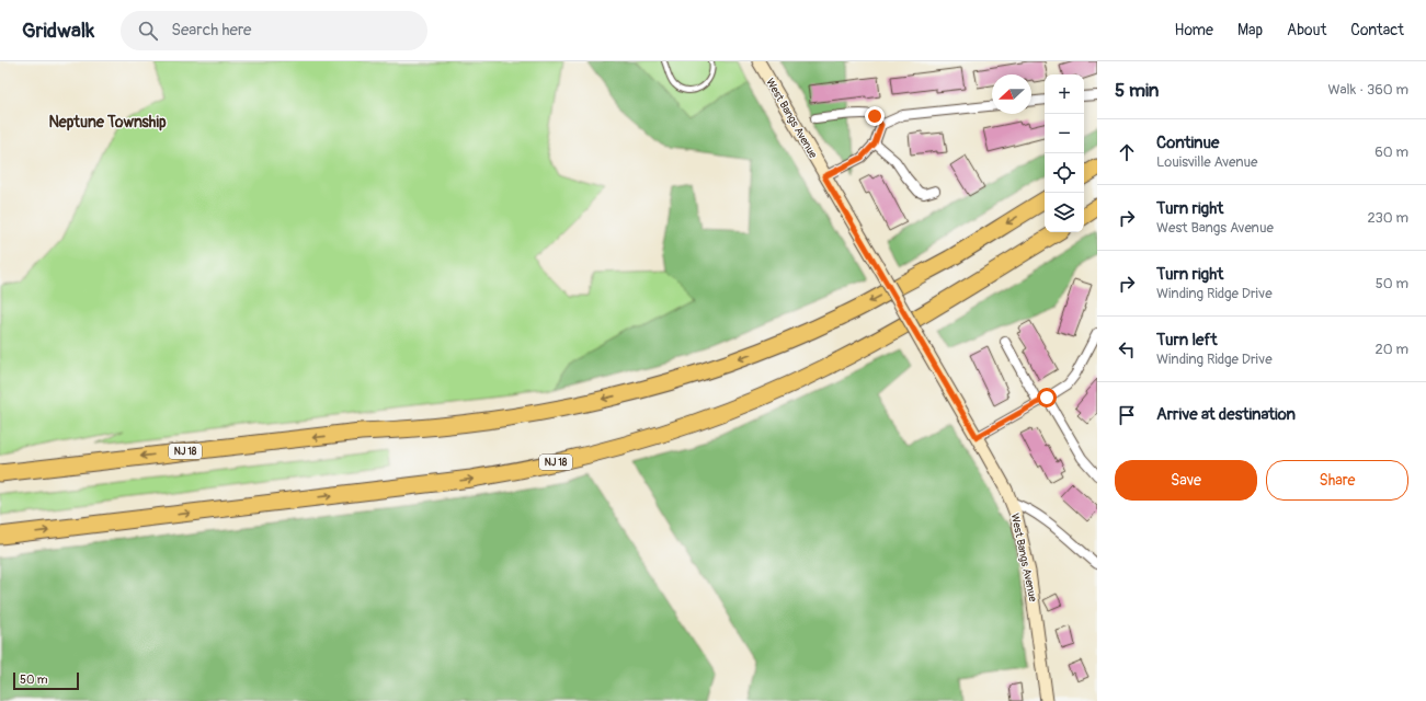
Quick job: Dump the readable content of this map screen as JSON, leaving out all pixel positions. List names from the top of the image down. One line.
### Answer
{"streets":{"highway":["NJ 18"],"street":["West Bangs Avenue"]},"districts":["Neptune Township"],"scale_bar":"50 m","north":"left","page":{"header":"Gridwalk","search":"Search here","nav":["Home","Map","About","Contact"],"heading":["5 min","Walk · 360 m"],"map_buttons":["+","−"],"list":[["Continue","Louisville Avenue","60 m"],["Turn right","West Bangs Avenue","230 m"],["Turn right","Winding Ridge Drive","50 m"],["Turn left","Winding Ridge Drive","20 m"],"Arrive at destination"],"buttons":["Save","Share"],"scale":"50 m"}}
